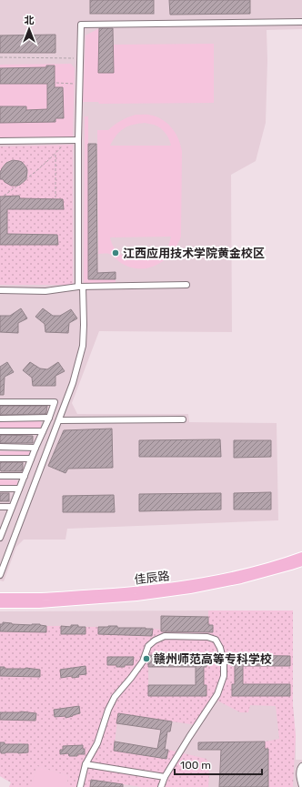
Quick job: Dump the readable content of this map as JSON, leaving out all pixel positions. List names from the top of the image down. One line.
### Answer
{"streets":{"main road":["佳辰路"]},"places":["江西应用技术学院黄金校区","赣州师范高等专科学校"],"scale_bar":"100 m","north":"top"}
